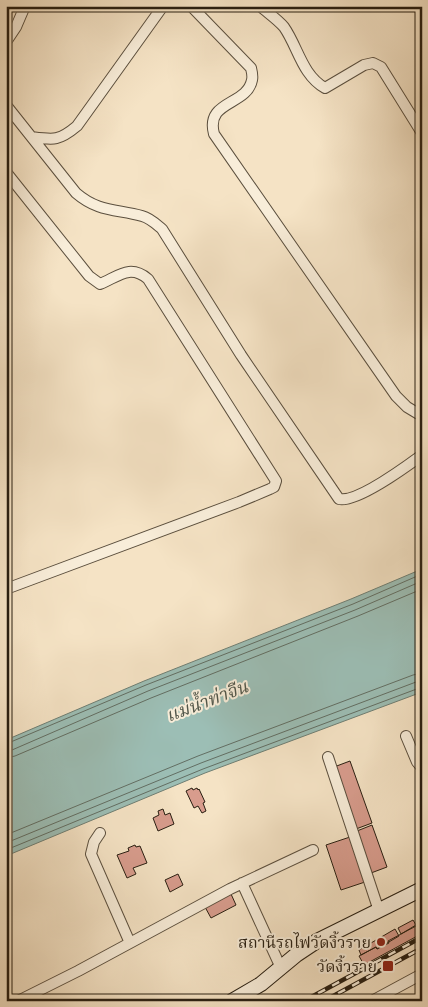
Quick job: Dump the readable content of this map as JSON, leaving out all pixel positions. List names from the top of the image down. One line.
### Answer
{"water":["แม่น้ำท่าจีน"],"places":{"other":["สถานีรถไฟวัดงิ้วราย"],"transit":["วัดงิ้วราย"]}}
